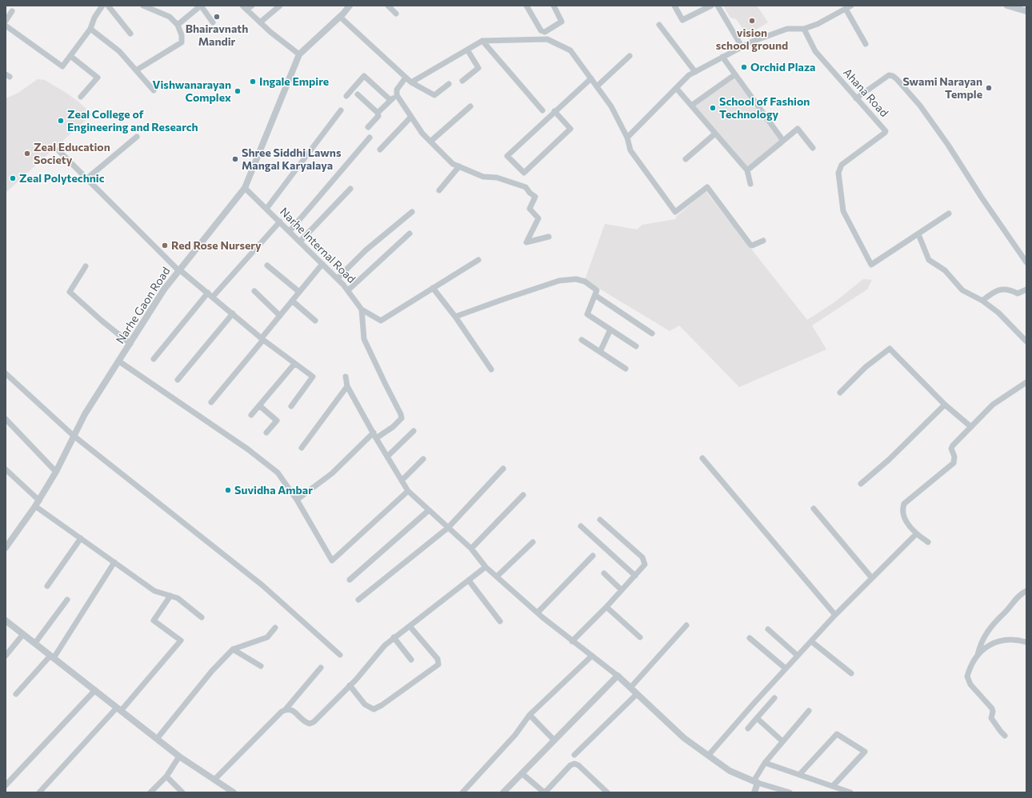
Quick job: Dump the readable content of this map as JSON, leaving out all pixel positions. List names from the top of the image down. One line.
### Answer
{"streets":{"street":["Ahana Road","Narhe Internal Road","Narhe Gaon Road"]},"crossings":[["Narhe Internal Road","Narhe Gaon Road"]],"places":["Bhairavnath Mandir","vision school ground","Orchid Plaza","Ingale Empire","Swami Narayan Temple","Vishwanarayan Complex","School of Fashion Technology","Zeal College of Engineering and Research","Zeal Education Society","Shree Siddhi Lawns Mangal Karyalaya","Zeal Polytechnic","Red Rose Nursery","Suvidha Ambar"]}
